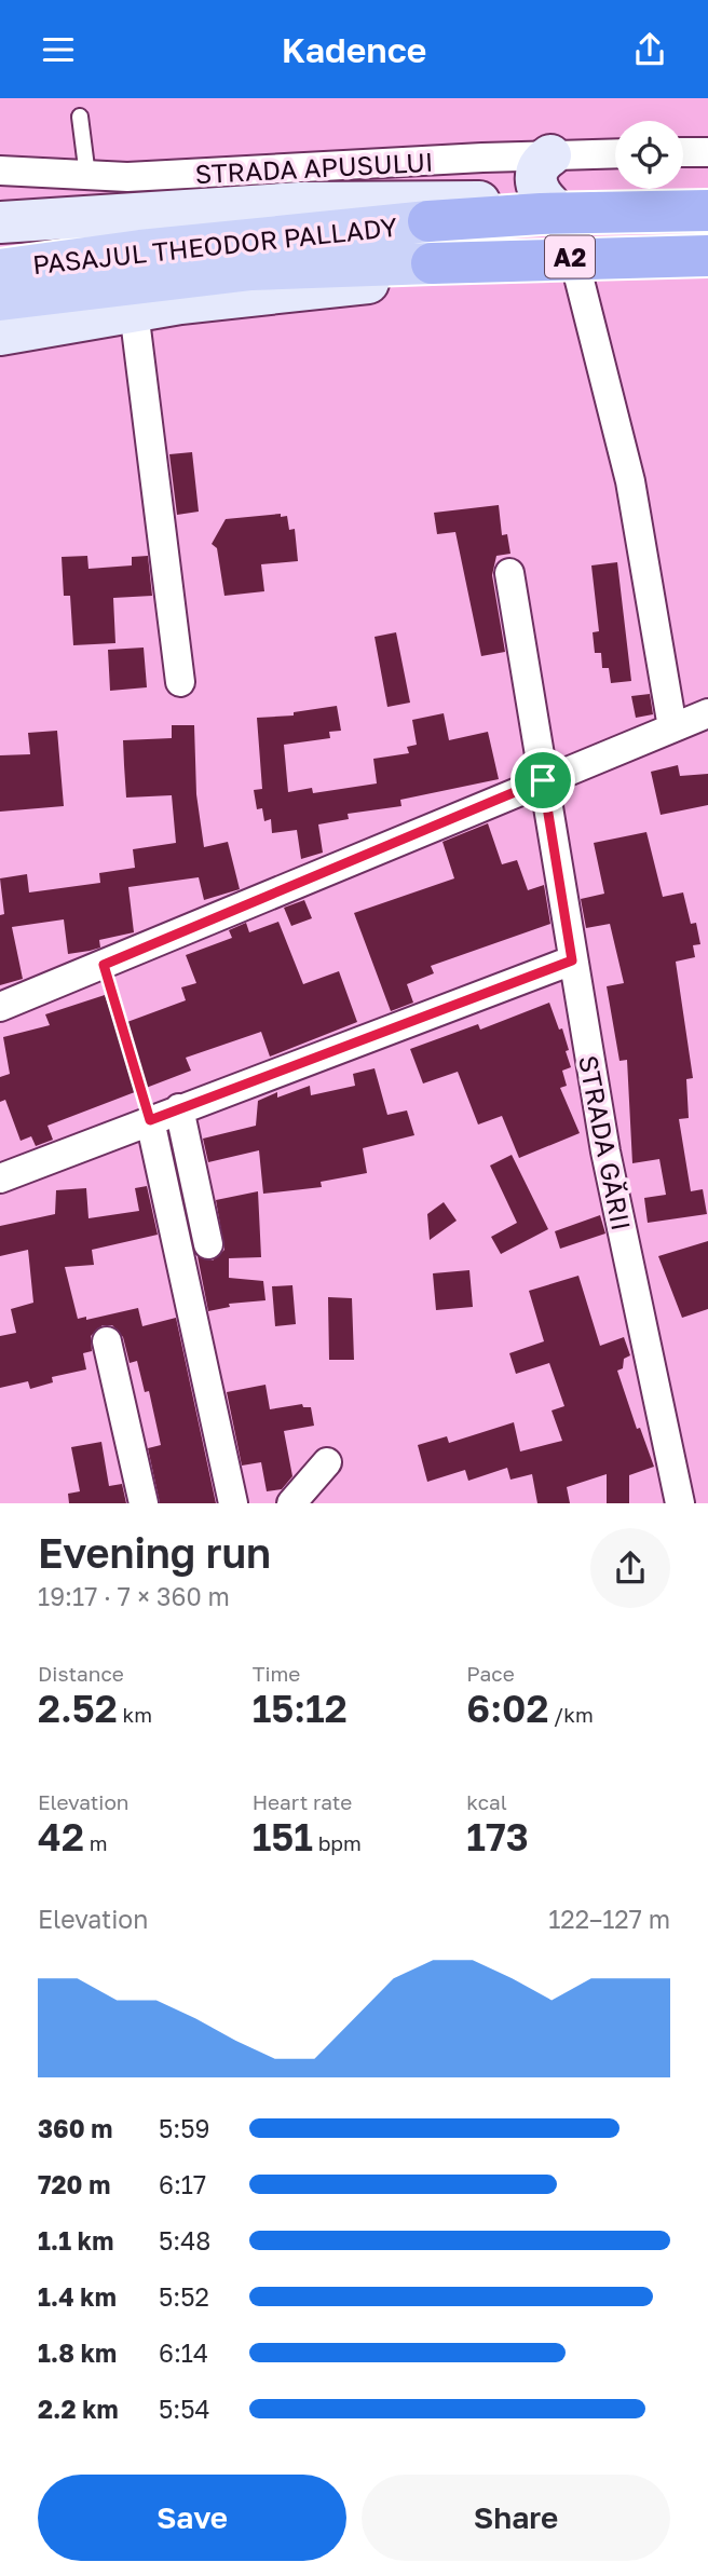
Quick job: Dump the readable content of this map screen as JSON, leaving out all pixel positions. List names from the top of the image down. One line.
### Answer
{"streets":{"highway":["A2"],"main road":["PASAJUL THEODOR PALLADY"],"street":["STRADA APUSULUI","STRADA GĂRII"]},"crossings":[["PASAJUL THEODOR PALLADY","A2"]],"page":{"header":"Kadence","heading":["Evening run","19:17 · 7 × 360 m"],"stats":[["Distance","2.52 km"],["Time","15:12"],["Pace","6:02 /km"],["Elevation","42 m"],["Heart rate","151 bpm"],["kcal","173"]],"chart":["Elevation","122–127 m"],"list":[{"name":"360 m","note":"5:59"},{"name":"720 m","note":"6:17"},{"name":"1.1 km","note":"5:48"},{"name":"1.4 km","note":"5:52"},{"name":"1.8 km","note":"6:14"},{"name":"2.2 km","note":"5:54"}],"buttons":["Save","Share"]}}
